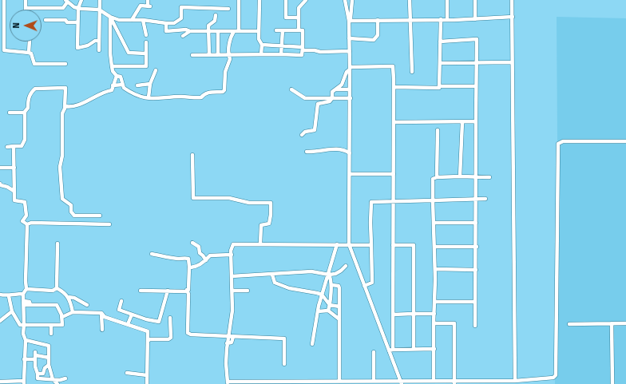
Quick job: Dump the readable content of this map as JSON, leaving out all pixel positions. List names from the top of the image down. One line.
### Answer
{"north":"left"}
